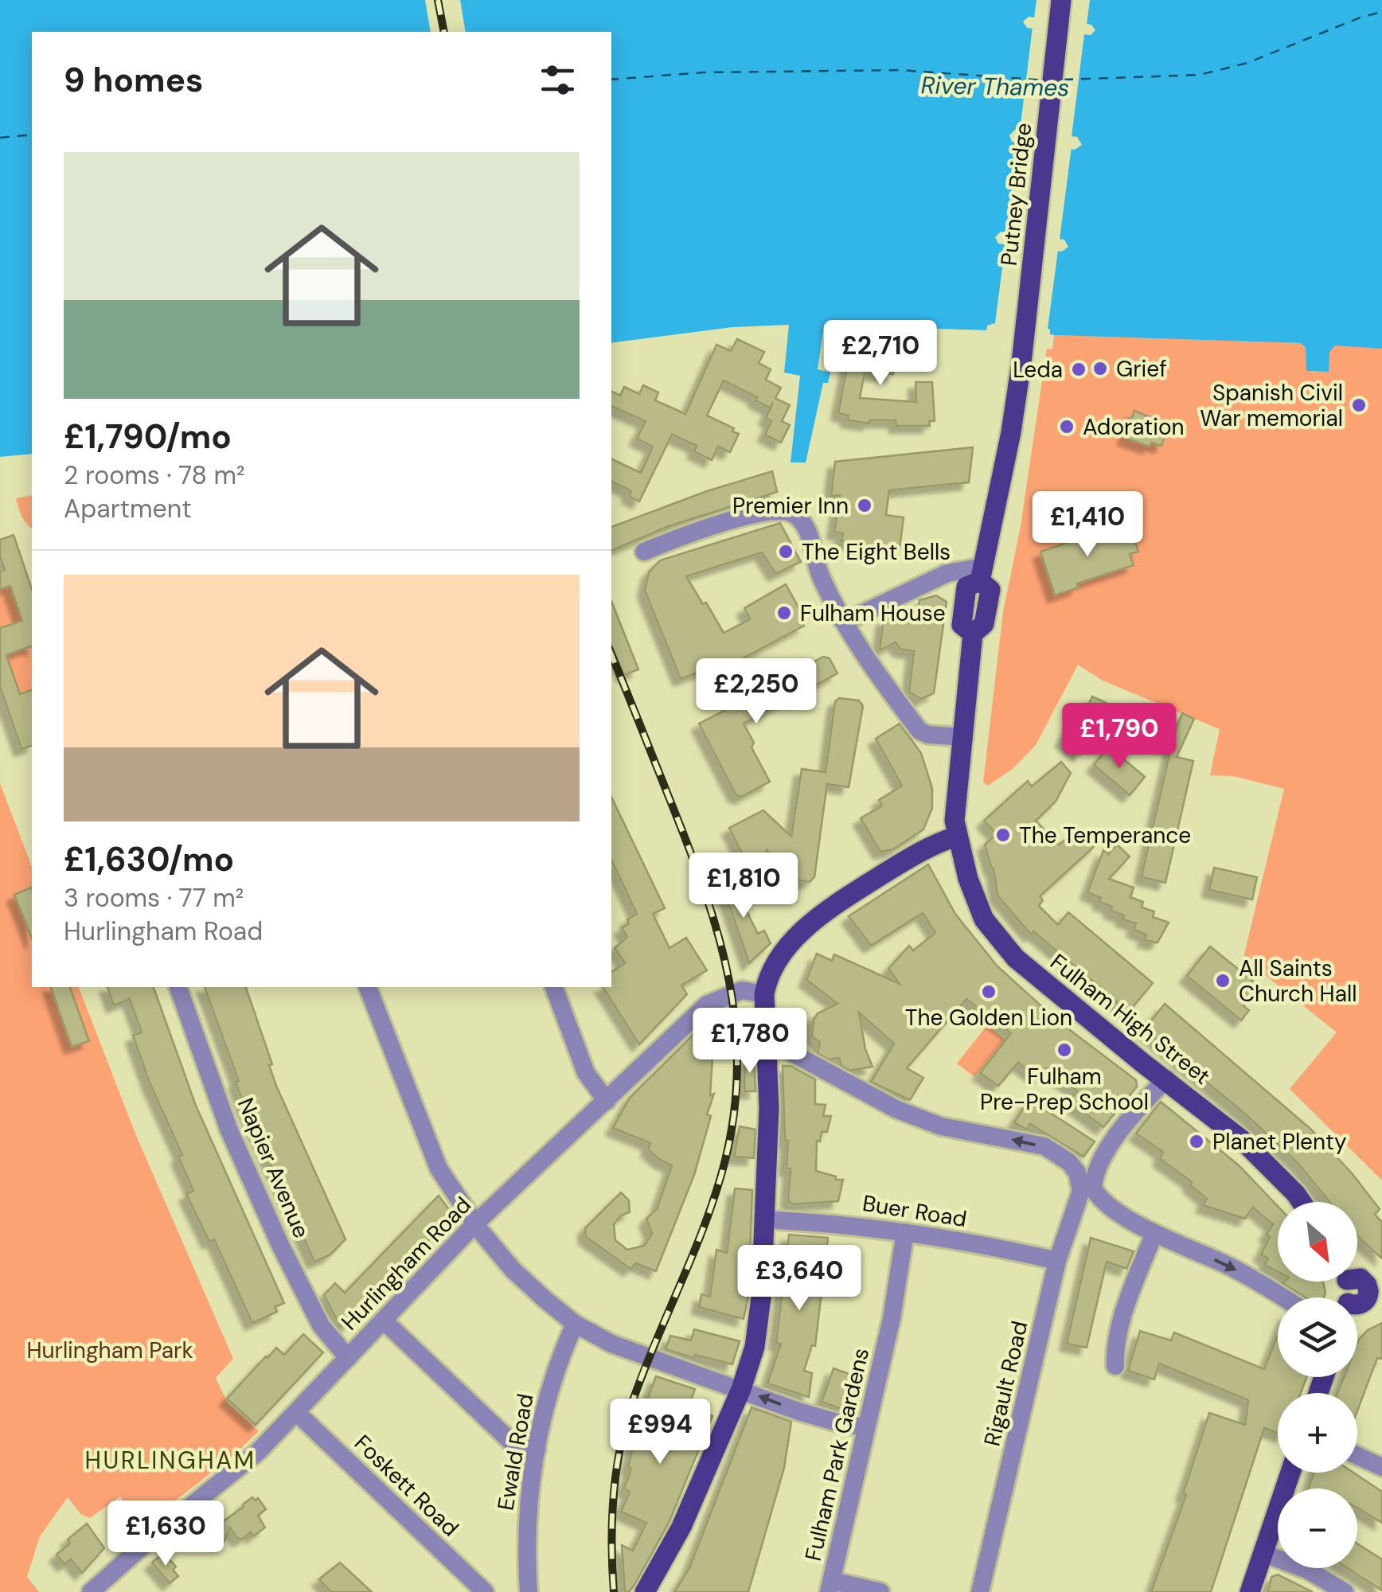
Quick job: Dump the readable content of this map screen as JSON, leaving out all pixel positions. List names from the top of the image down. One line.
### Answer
{"streets":{"main road":["Putney Bridge","Fulham High Street"],"street":["Napier Avenue","Buer Road","Hurlingham Road","Rigault Road","Ewald Road","Fulham Park Gardens","Foskett Road"]},"crossings":[["Putney Bridge","Fulham High Street"],["Fulham High Street","Rigault Road"],["Napier Avenue","Hurlingham Road"],["Buer Road","Rigault Road"],["Buer Road","Fulham Park Gardens"],["Hurlingham Road","Foskett Road"]],"districts":["HURLINGHAM"],"water":["River Thames"],"parks":["Hurlingham Park"],"places":["Grief","Leda","Spanish Civil War memorial","Adoration","Premier Inn","The Eight Bells","Fulham House","The Temperance","All Saints Church Hall","The Golden Lion","Fulham Pre-Prep School","Planet Plenty"],"north":"bottom right","page":{"heading":"9 homes","list":[{"name":"£1,790/mo","note":"2 rooms · 78 m² · Apartment"},{"name":"£1,630/mo","note":"3 rooms · 77 m² · Hurlingham Road"}],"price":["£2,710","£1,410","£2,250","£1,790","£1,810","£1,780","£3,640","£994","£1,630"],"map_buttons":["+","−"]}}
